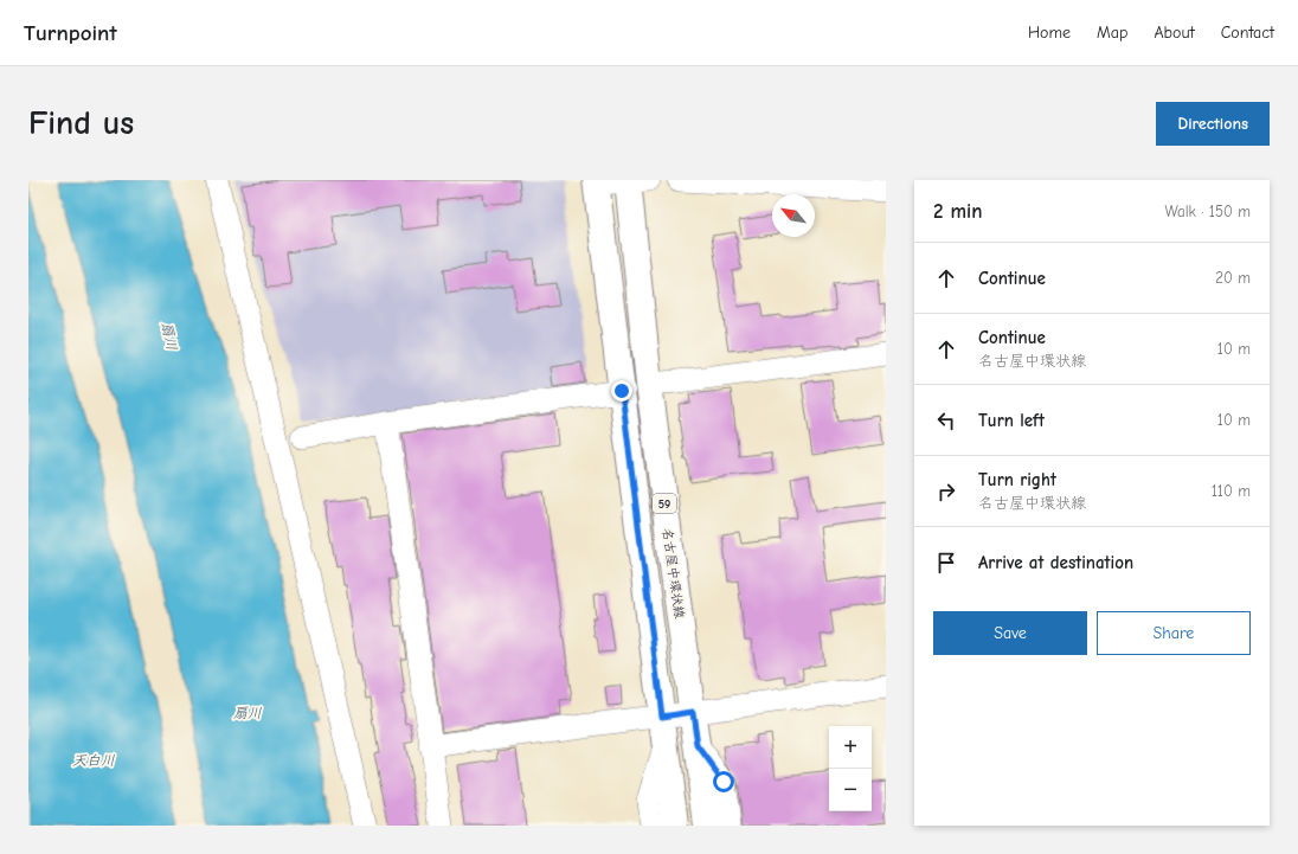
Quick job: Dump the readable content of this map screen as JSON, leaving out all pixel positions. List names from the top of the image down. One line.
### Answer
{"streets":{"main road":["59","名古屋中環状線"]},"water":["扇川","天白川"],"north":"top left","page":{"header":"Turnpoint","nav":["Home","Map","About","Contact"],"buttons":["Directions",["Save","Share"]],"title":"Find us","heading":["2 min","Walk · 150 m"],"list":[["Continue","20 m"],["Continue","名古屋中環状線","10 m"],["Turn left","10 m"],["Turn right","名古屋中環状線","110 m"],"Arrive at destination"],"map_buttons":["+","−"]}}
